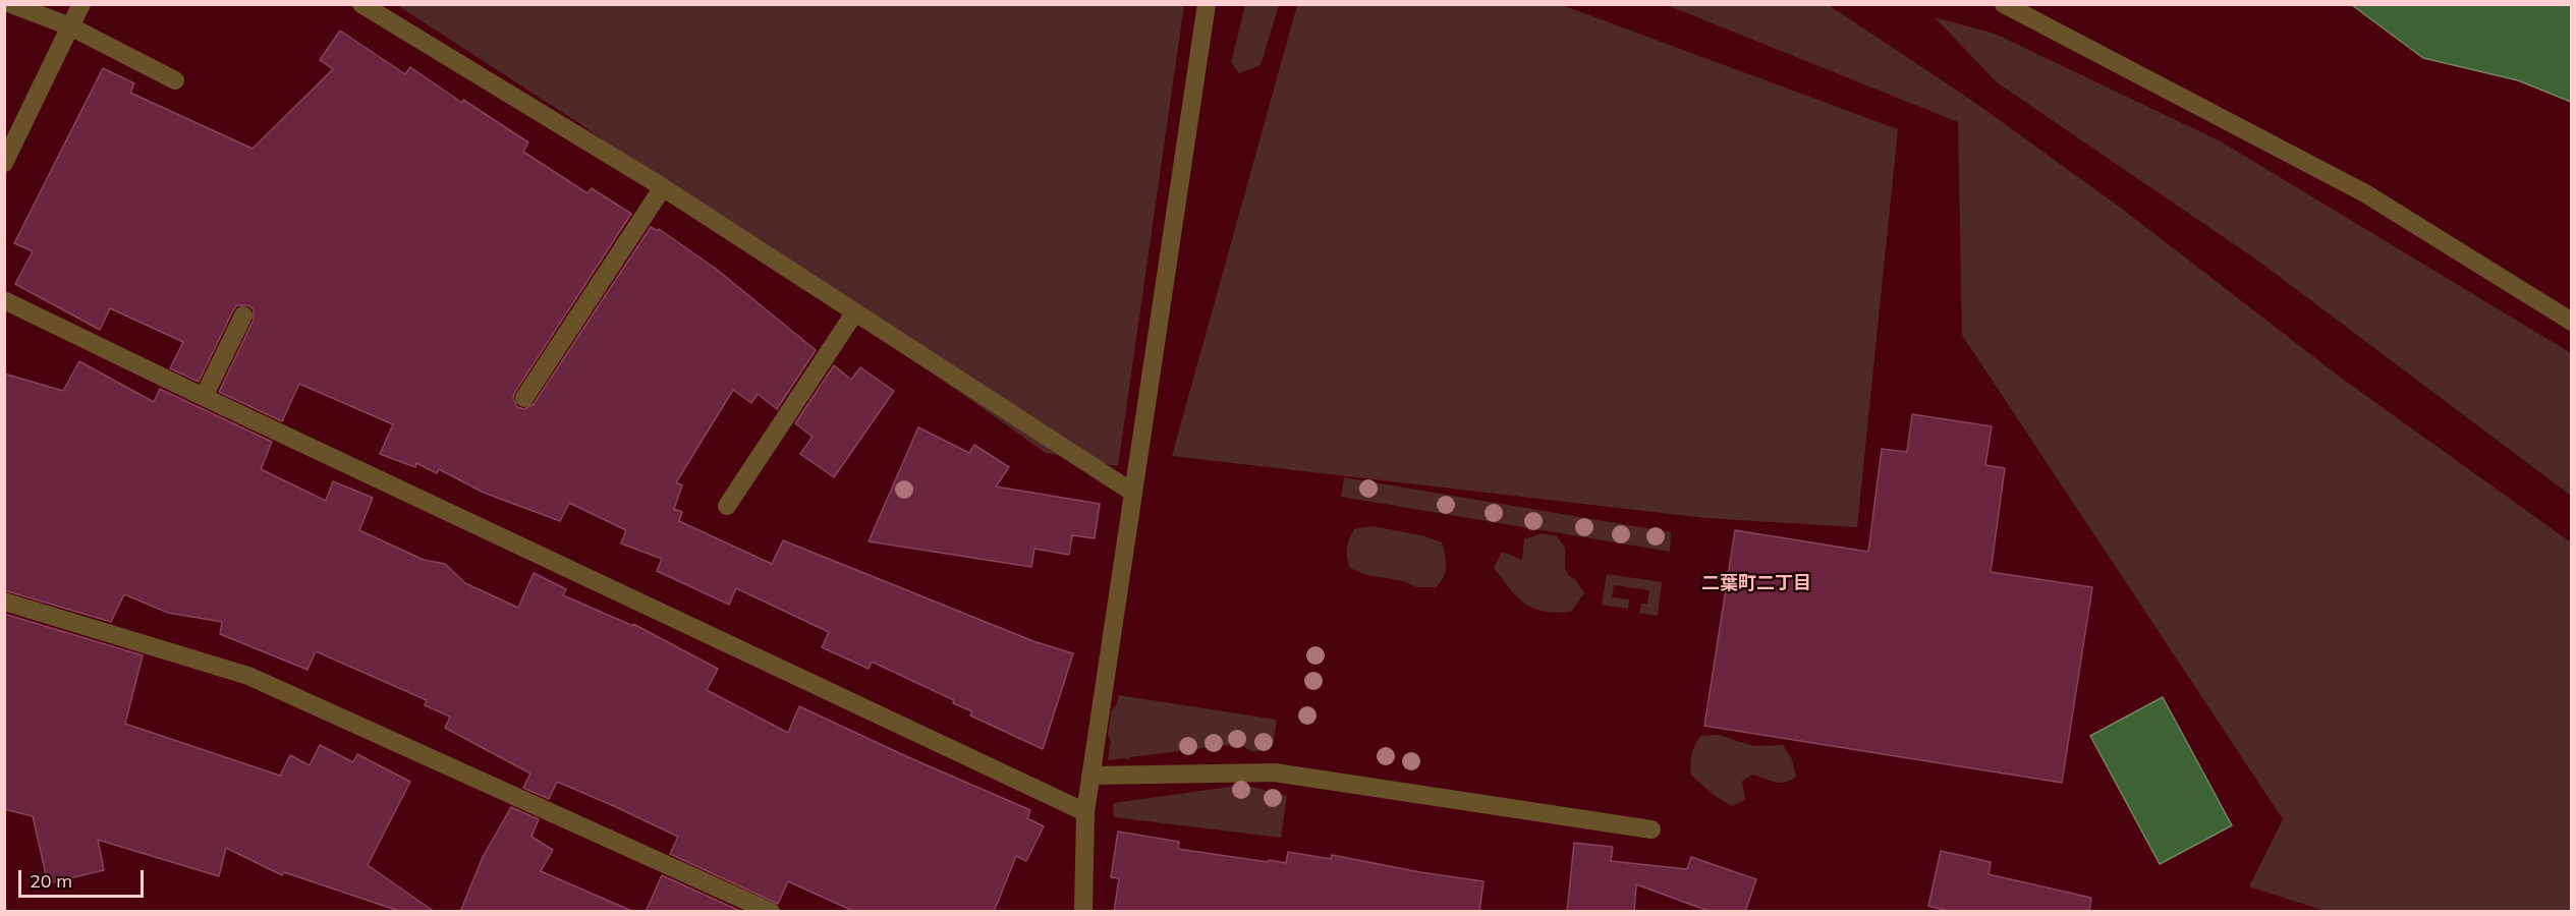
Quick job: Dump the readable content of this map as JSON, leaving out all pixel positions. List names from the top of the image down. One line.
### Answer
{"districts":["二葉町二丁目"],"scale_bar":"20 m"}
